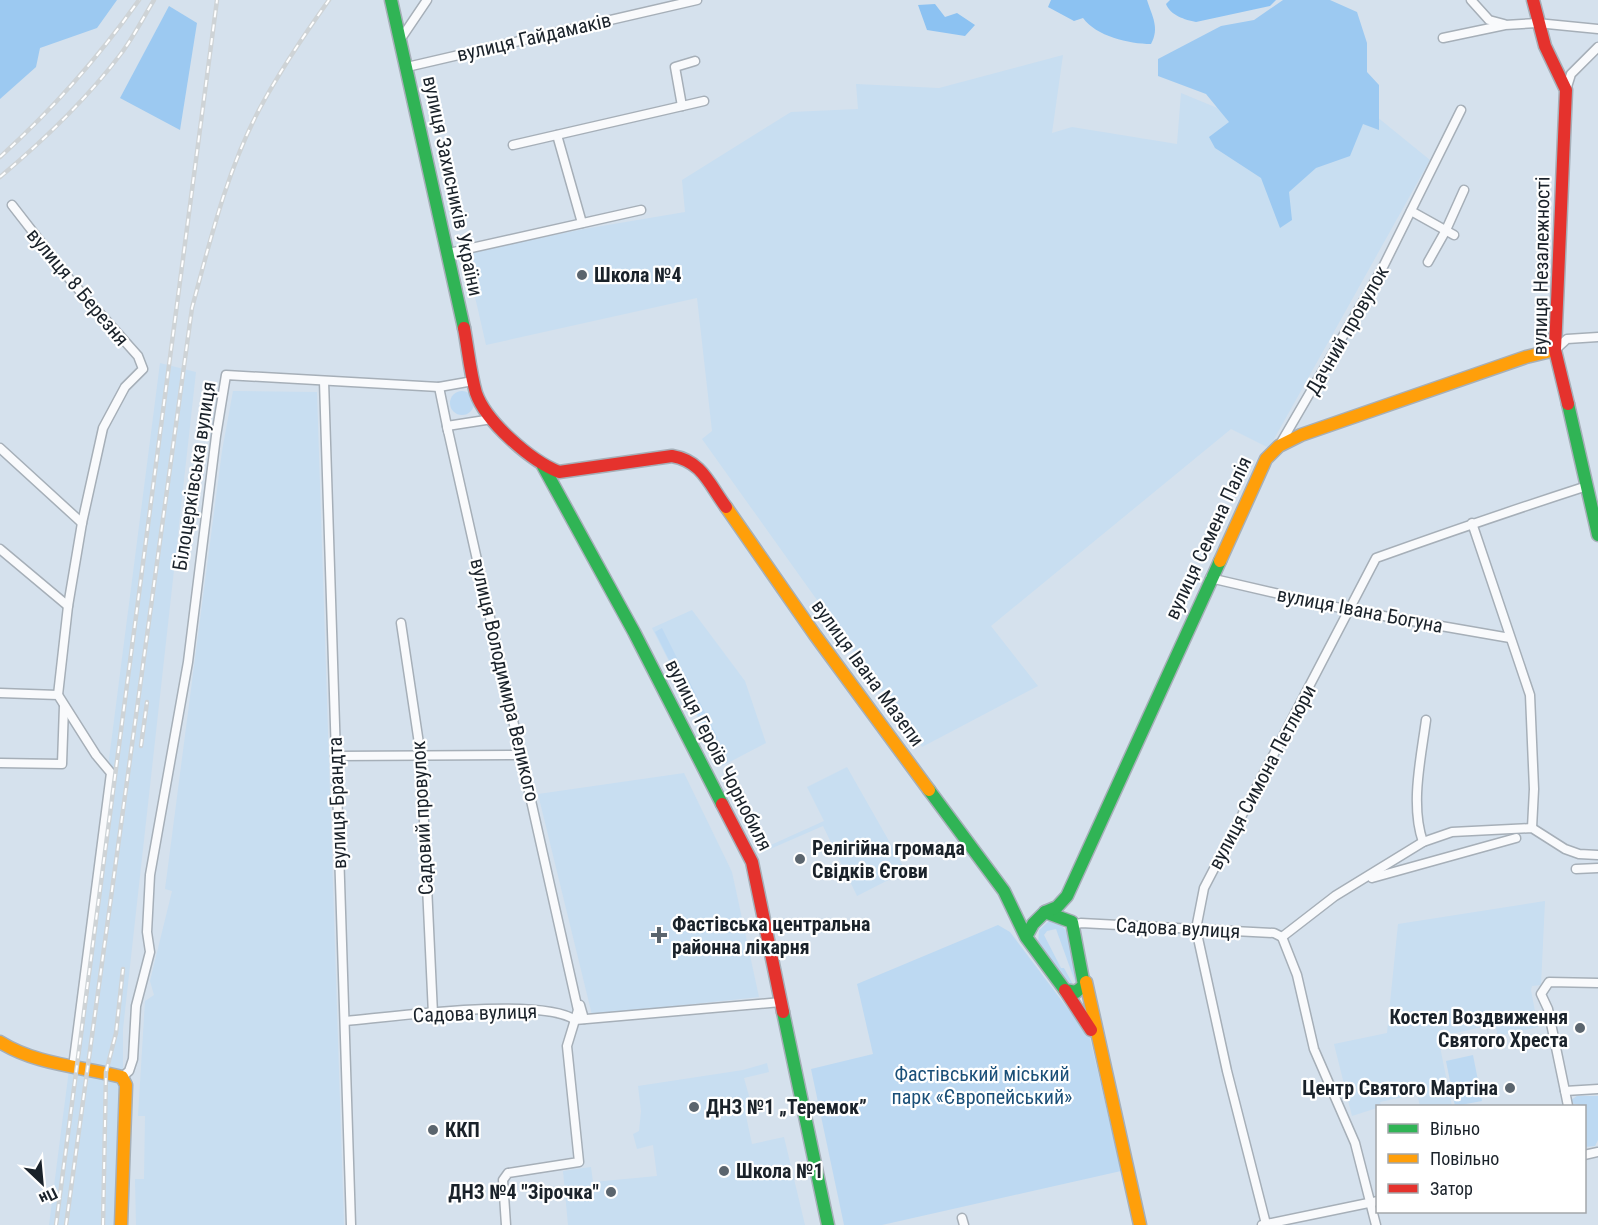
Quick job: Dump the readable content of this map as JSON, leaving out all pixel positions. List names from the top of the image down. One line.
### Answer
{"streets":{"street":["вулиця Гайдамаків","вулиця Захисників України","вулиця Незалежності","вулиця 8 Березня","Дачний провулок","Білоцерківська вулиця","вулиця Семена Палія","вулиця Івана Богуна","вулиця Івана Мазепи","вулиця Володимира Великого","вулиця Героїв Чорнобиля","вулиця Симона Петлюри","вулиця Брандта","Садовий провулок","Садова вулиця"]},"crossings":[["вулиця Гайдамаків","вулиця Захисників України"],["вулиця Захисників України","Білоцерківська вулиця"],["вулиця Незалежності","вулиця Семена Палія"],["вулиця Незалежності","вулиця Симона Петлюри"],["Дачний провулок","вулиця Семена Палія"],["Білоцерківська вулиця","вулиця Володимира Великого"],["Білоцерківська вулиця","вулиця Брандта"],["вулиця Семена Палія","вулиця Івана Богуна"],["вулиця Івана Богуна","вулиця Симона Петлюри"],["вулиця Івана Мазепи","вулиця Героїв Чорнобиля"],["вулиця Володимира Великого","Садова вулиця"],["вулиця Героїв Чорнобиля","Садова вулиця"],["вулиця Симона Петлюри","Садова вулиця"],["вулиця Брандта","Садова вулиця"],["Садовий провулок","Садова вулиця"]],"parks":["Фастівський міський парк «Європейський»"],"places":{"other":["Школа №4","Релігійна громада Свідків Єгови","Костел Воздвиження Святого Хреста","Центр Святого Мартіна","ДНЗ №1 „Теремок”","ККП","Школа №1","ДНЗ №4 \"Зірочка\""],"health":["Фастівська центральна районна лікарня"]},"legend":["Вільно","Повільно","Затор"],"north":"bottom right"}
